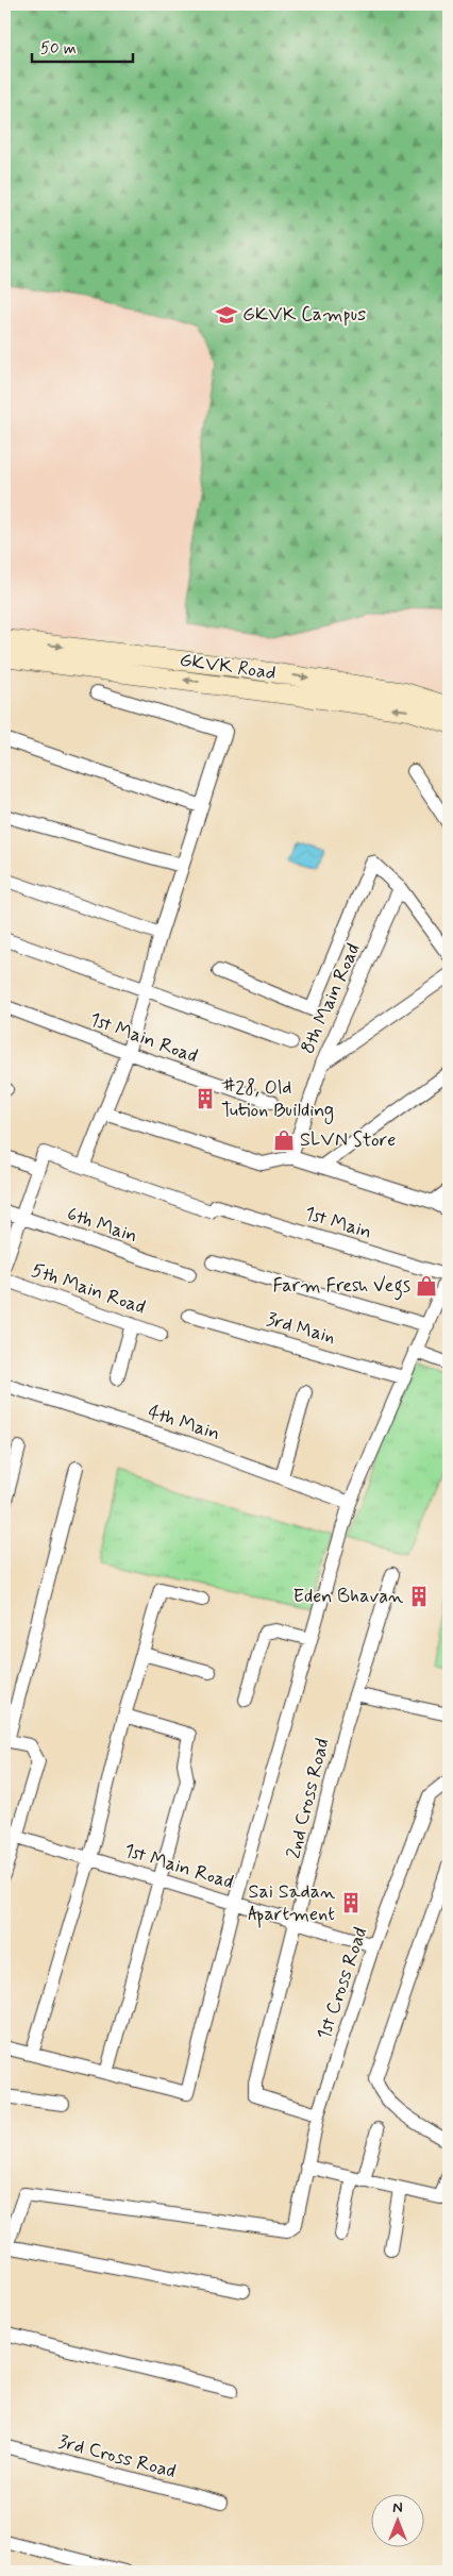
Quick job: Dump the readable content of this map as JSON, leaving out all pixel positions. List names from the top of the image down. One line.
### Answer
{"streets":{"main road":["GKVK Road"],"street":["8th Main Road","1st Main Road","1st Main","6th Main","5th Main Road","3rd Main","4th Main","2nd Cross Road","1st Cross Road","3rd Cross Road"]},"crossings":[["1st Main Road","2nd Cross Road"],["1st Main Road","1st Cross Road"],["2nd Cross Road","1st Cross Road"]],"places":{"school or university":["GKVK Campus"],"building":["#28, Old Tution Building","Eden Bhavan","Sai Sadan Apartment"],"shop":["SLVN Store","Farm Fresh Vegs"]},"scale_bar":"50 m","north":"top"}
